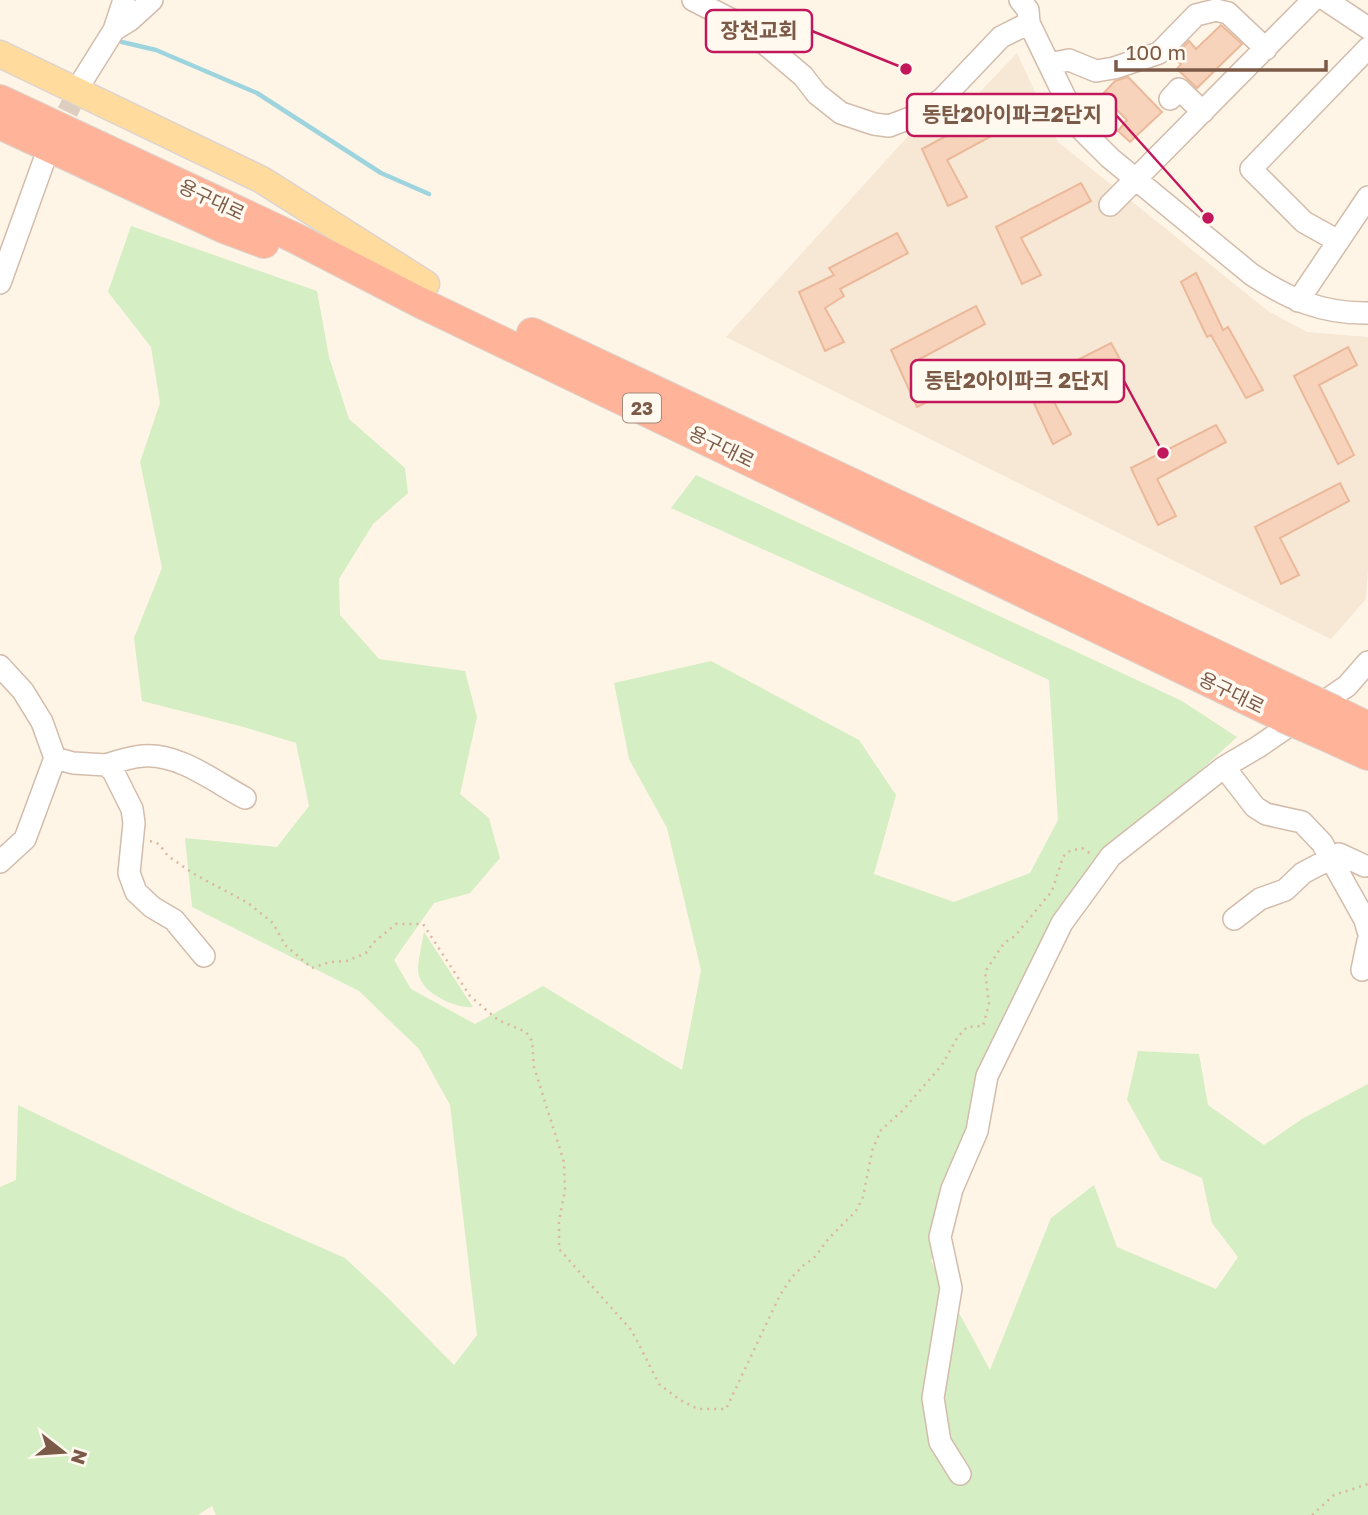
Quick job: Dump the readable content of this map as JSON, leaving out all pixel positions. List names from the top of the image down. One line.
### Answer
{"streets":{"highway":["용구대로","23"]},"places":["장천교회","동탄2아이파크2단지","동탄2아이파크 2단지"],"scale_bar":"100 m","north":"right"}
